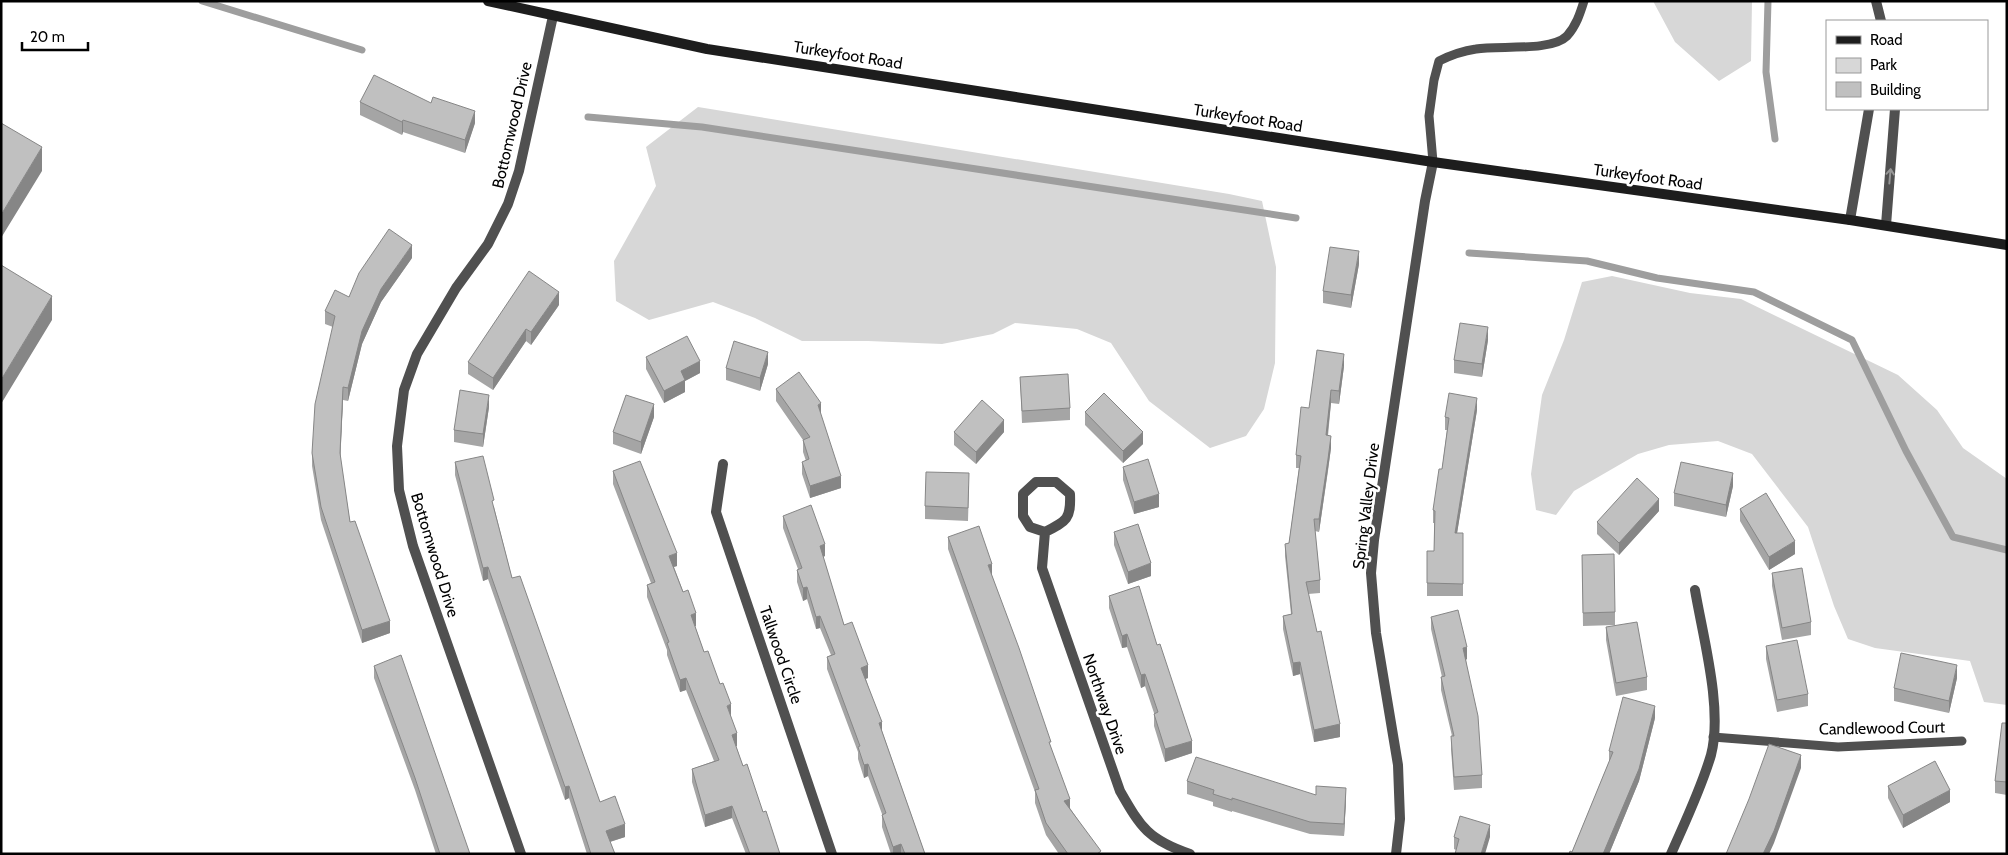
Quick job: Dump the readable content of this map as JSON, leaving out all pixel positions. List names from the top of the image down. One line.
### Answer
{"streets":{"main road":["Turkeyfoot Road"],"street":["Bottomwood Drive","Spring Valley Drive","Tallwood Circle","Northway Drive"],"lane":["Candlewood Court"]},"crossings":[["Turkeyfoot Road","Bottomwood Drive"],["Turkeyfoot Road","Spring Valley Drive"]],"legend":["Road","Park","Building"],"scale_bar":"20 m"}
